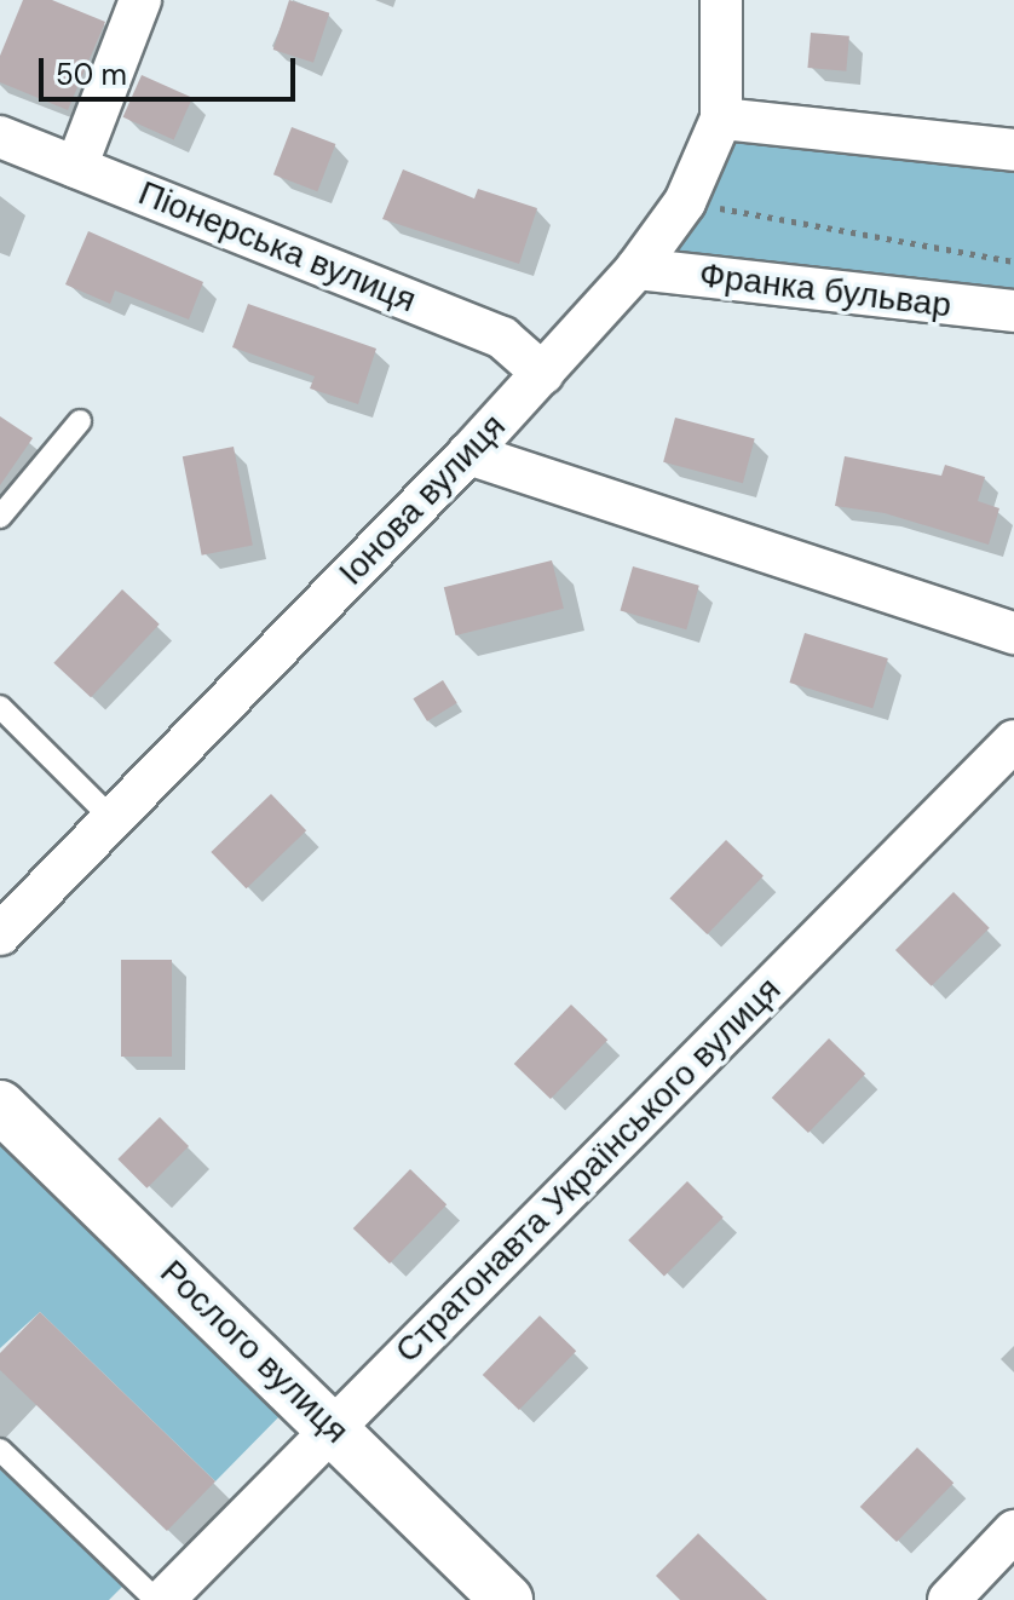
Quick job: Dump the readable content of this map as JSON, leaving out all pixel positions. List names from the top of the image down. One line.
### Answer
{"streets":{"street":["Піонерська вулиця","Франка бульвар","Іонова вулиця","Стратонавта Українського вулиця","Рослого вулиця"]},"crossings":[["Піонерська вулиця","Іонова вулиця"],["Франка бульвар","Іонова вулиця"],["Стратонавта Українського вулиця","Рослого вулиця"]],"scale_bar":"50 m"}
